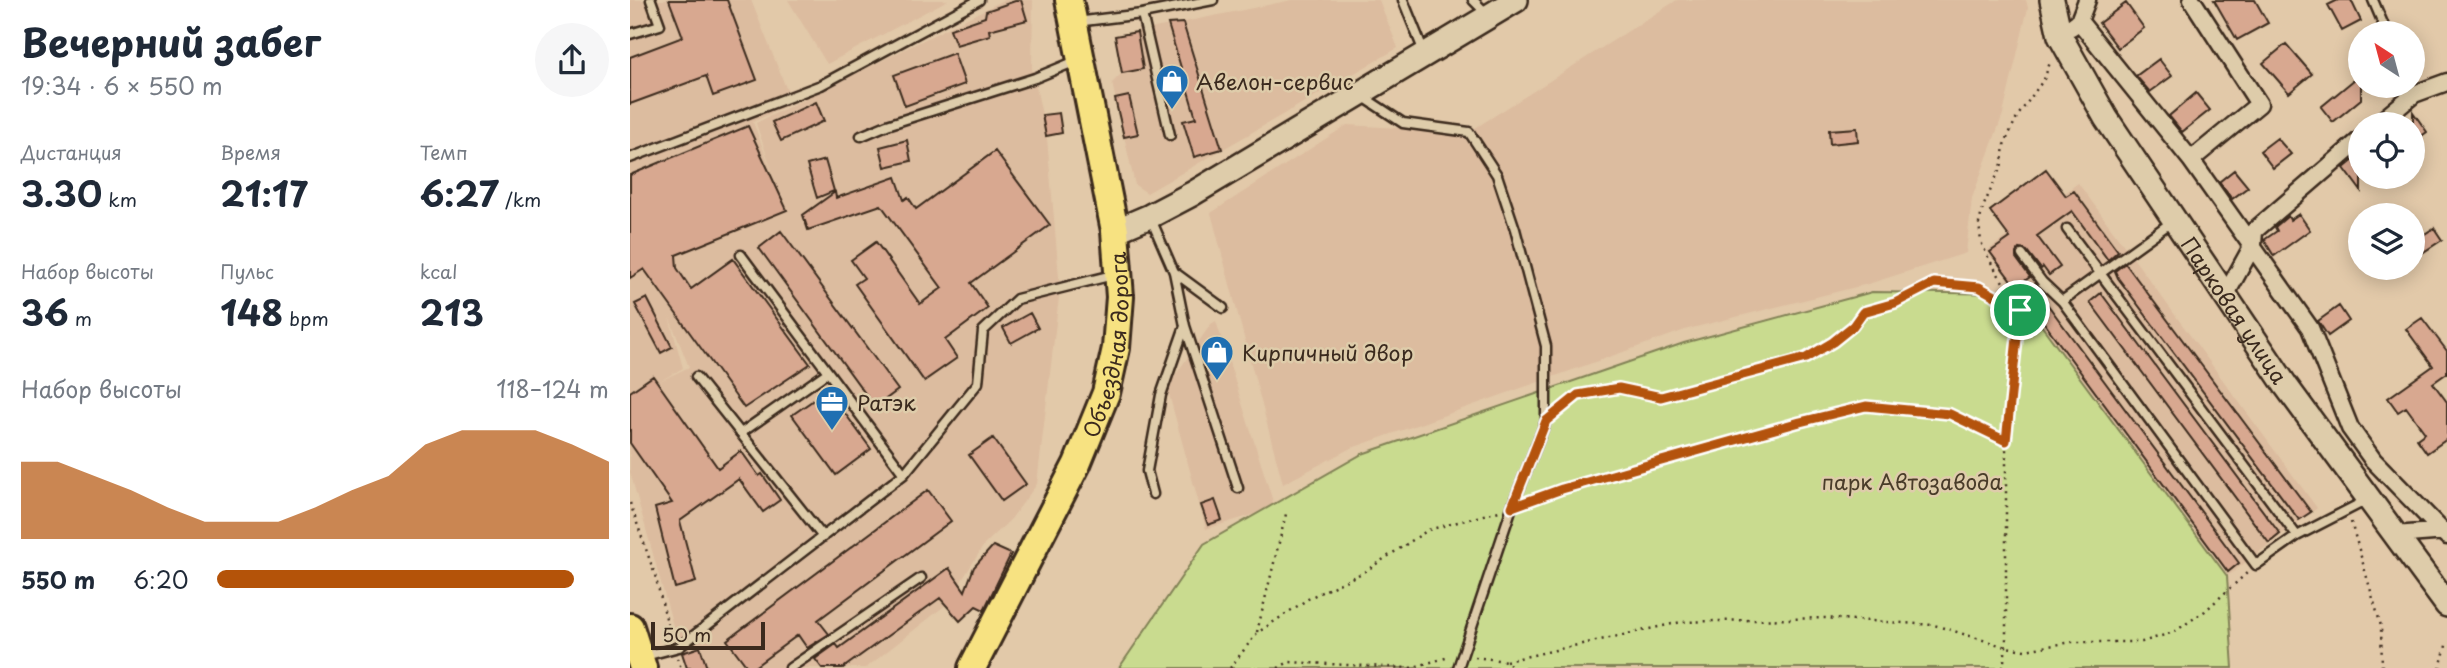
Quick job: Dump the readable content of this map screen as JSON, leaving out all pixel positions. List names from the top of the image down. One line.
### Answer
{"streets":{"main road":["Объездная дорога"],"street":["Парковая улица"]},"parks":["парк Автозавода"],"places":{"shop":["Авелон-сервис","Кирпичный двор"],"office":["Ратэк"]},"scale_bar":"50 m","north":"top left","page":{"heading":["Вечерний забег","19:34 · 6 × 550 m"],"stats":[["Дистанция","3.30 km"],["Время","21:17"],["Темп","6:27 /km"],["Набор высоты","36 m"],["Пульс","148 bpm"],["kcal","213"]],"chart":["Набор высоты","118–124 m"],"list":[{"name":"550 m","note":"6:20"}],"scale":"50 m"}}
